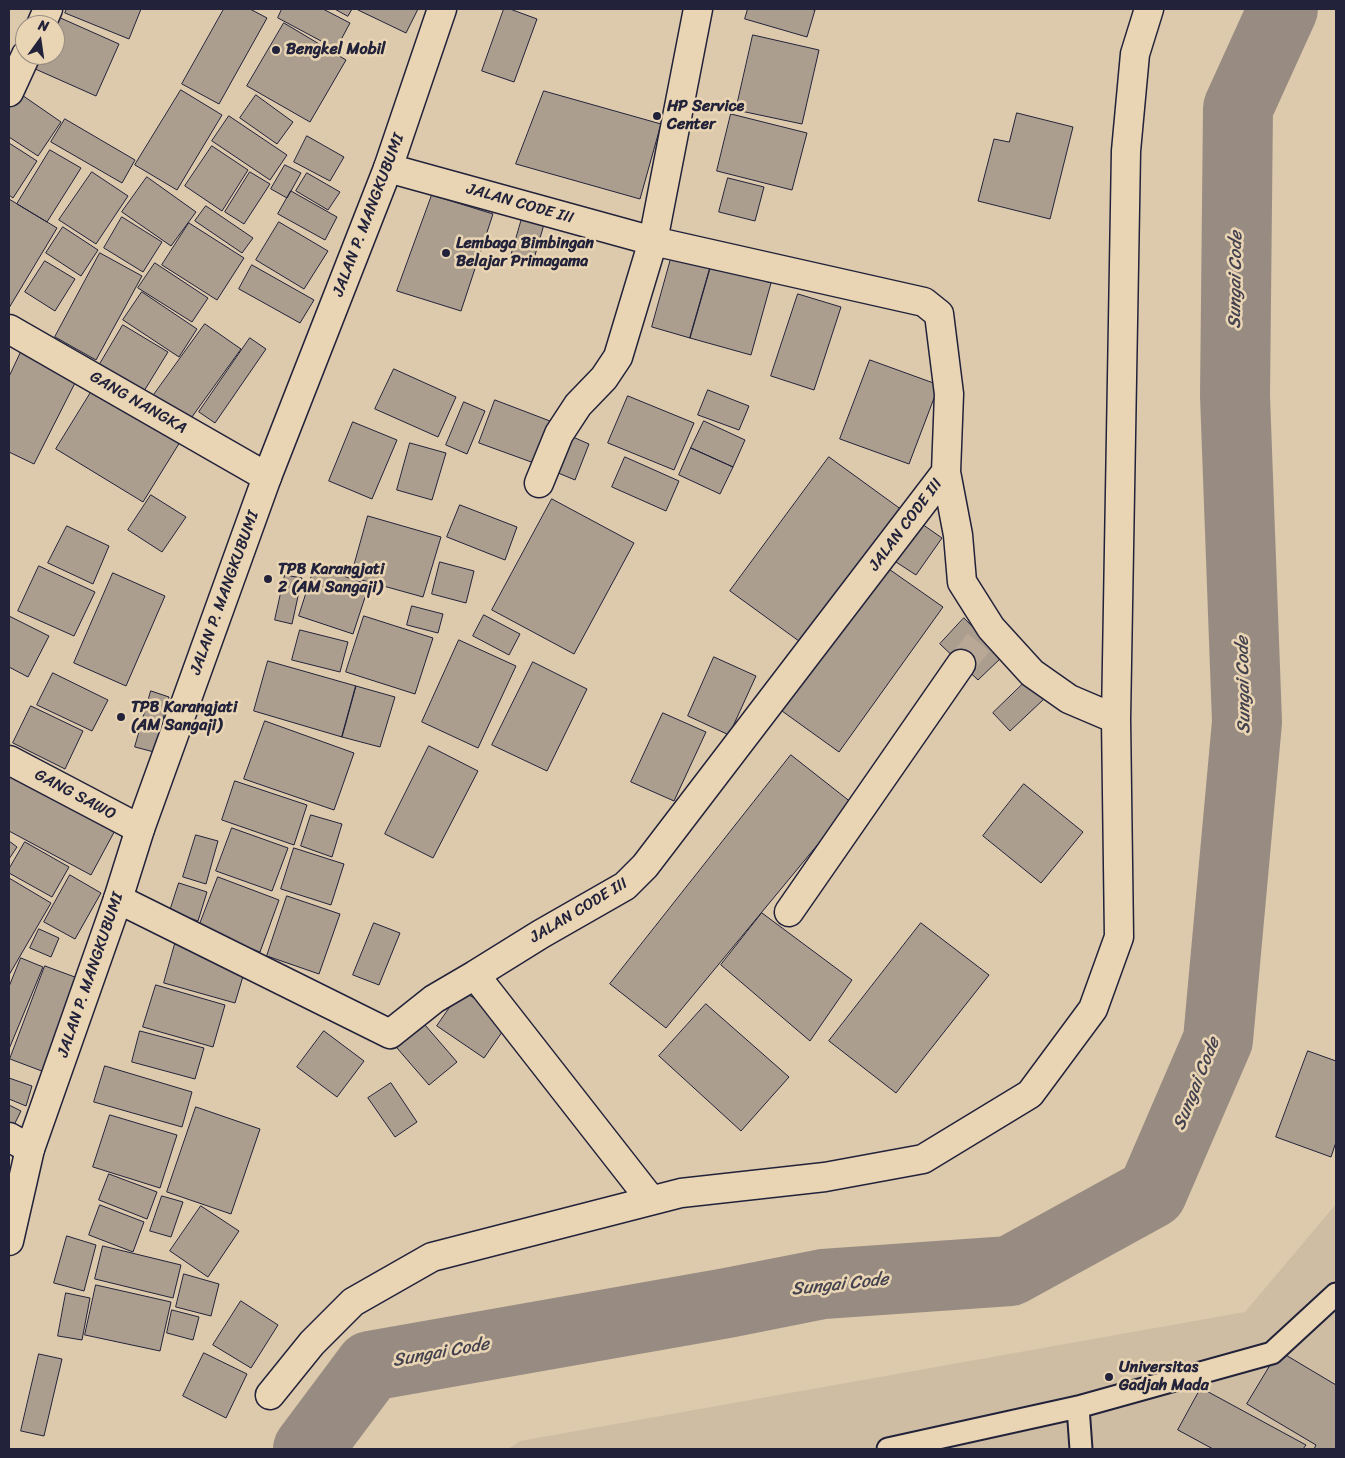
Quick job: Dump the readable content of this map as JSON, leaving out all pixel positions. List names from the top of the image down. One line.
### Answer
{"streets":{"street":["JALAN CODE III","JALAN P. MANGKUBUMI","GANG NANGKA","GANG SAWO"]},"crossings":[["JALAN CODE III","JALAN P. MANGKUBUMI"],["JALAN P. MANGKUBUMI","GANG NANGKA"],["JALAN P. MANGKUBUMI","GANG SAWO"]],"water":["Sungai Code"],"places":["Bengkel Mobil","HP Service Center","Lembaga Bimbingan Belajar Primagama","TPB Karangjati 2 (AM Sangaji)","TPB Karangjati (AM Sangaji)","Universitas Gadjah Mada"],"north":"top"}
